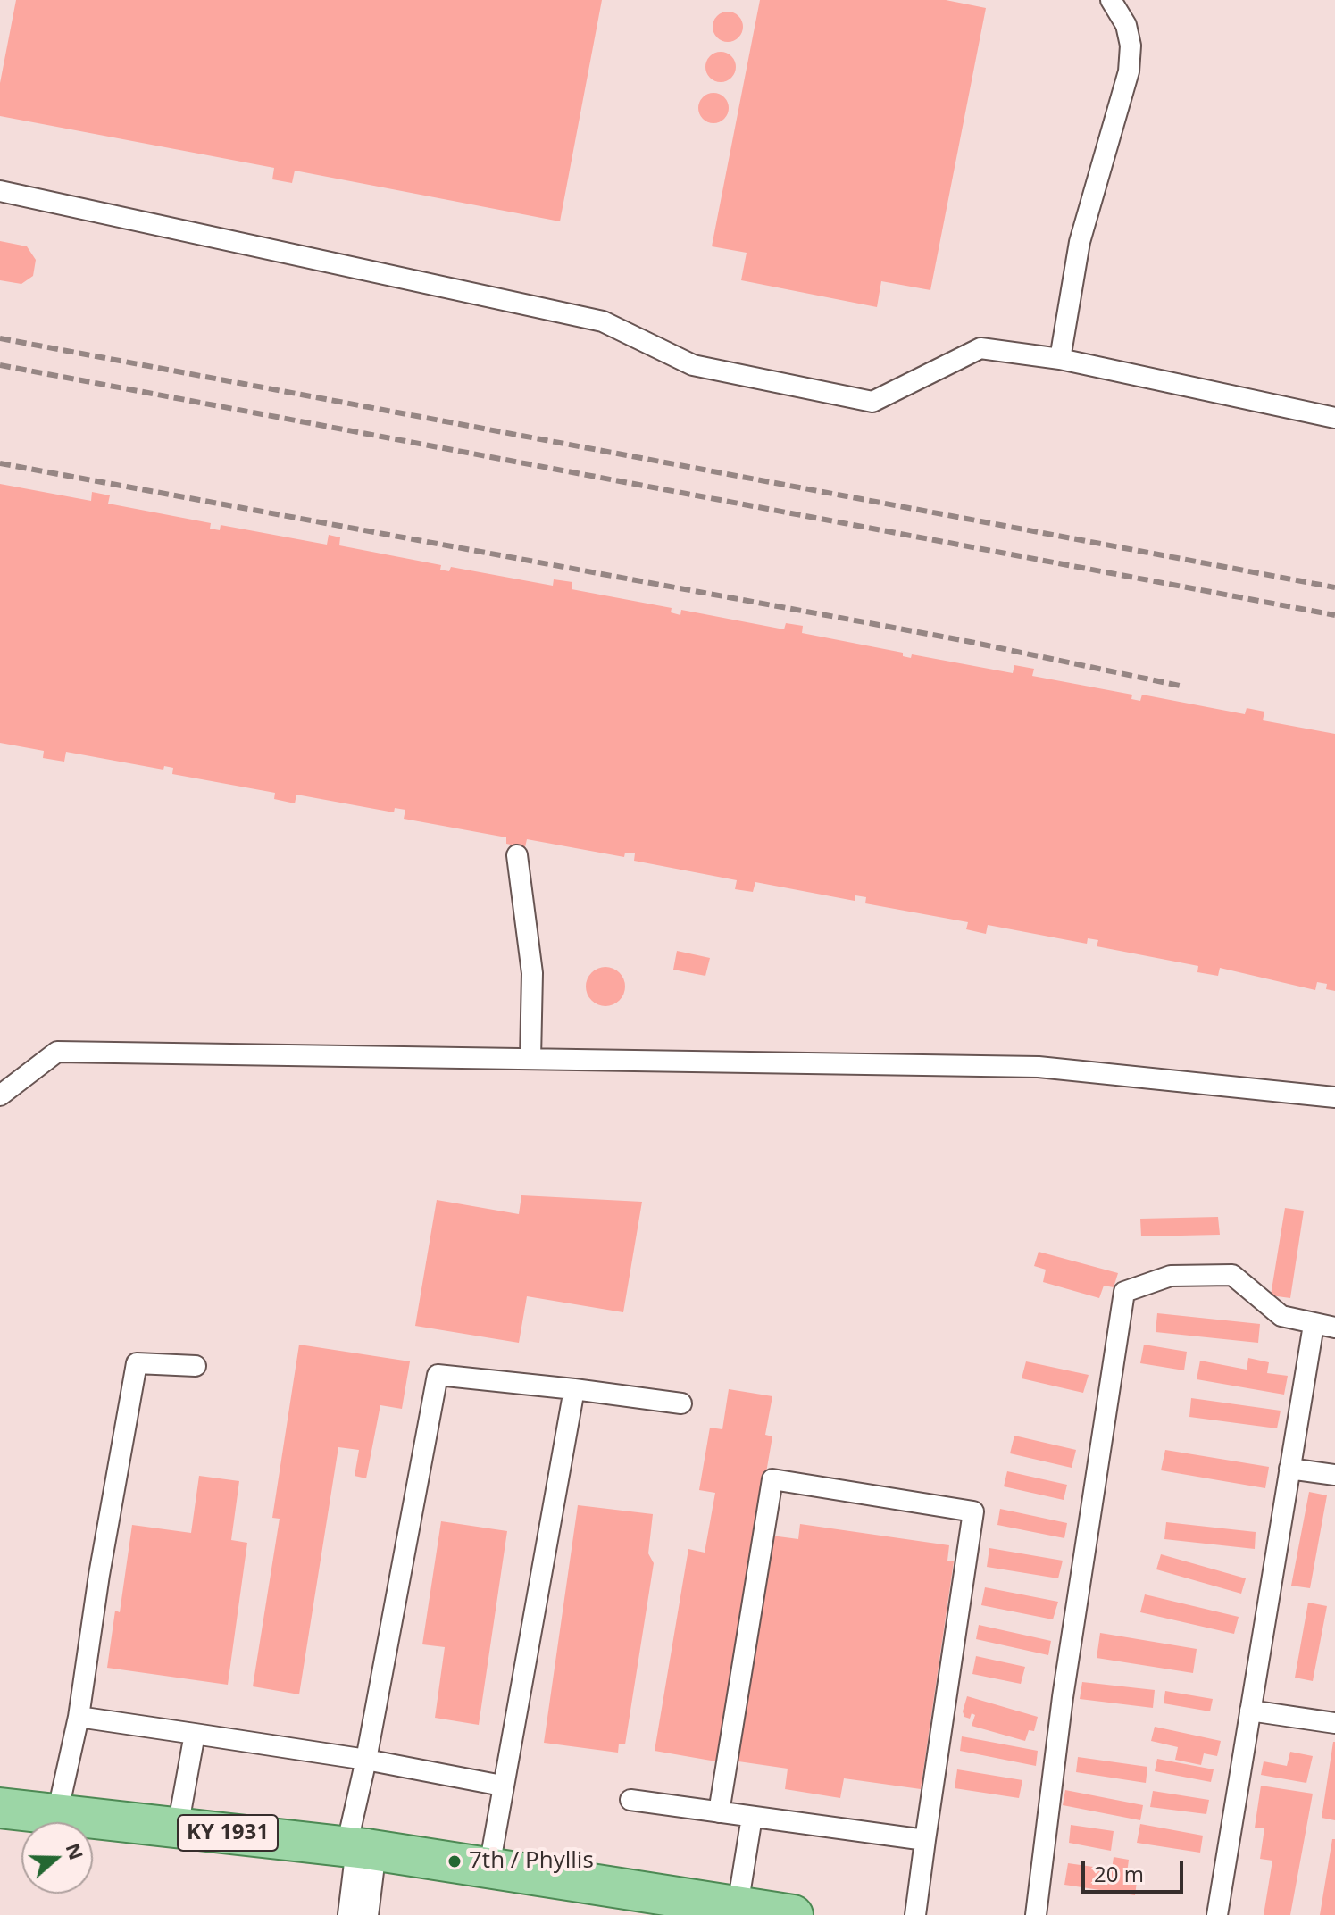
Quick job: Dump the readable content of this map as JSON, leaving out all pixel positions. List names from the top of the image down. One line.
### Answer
{"streets":{"main road":["KY 1931"]},"places":["7th / Phyllis"],"scale_bar":"20 m","north":"right"}
